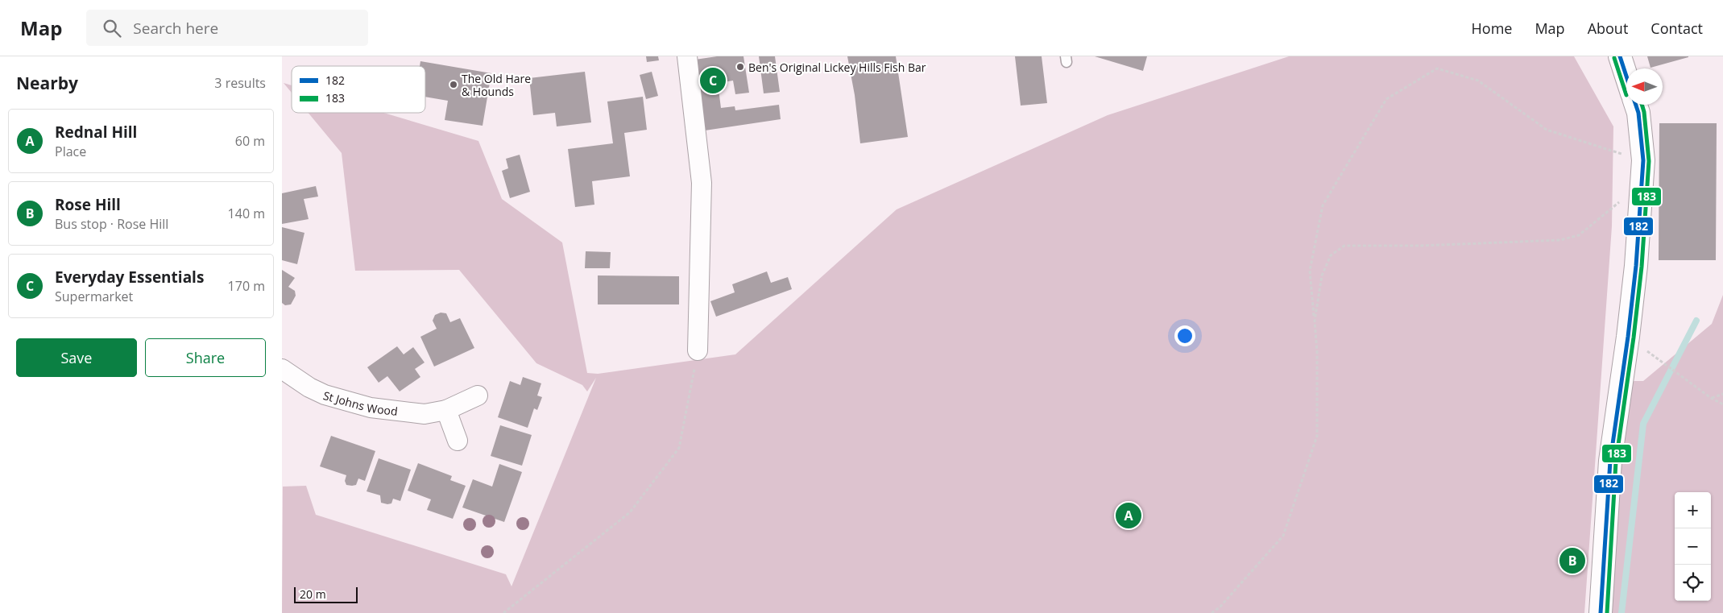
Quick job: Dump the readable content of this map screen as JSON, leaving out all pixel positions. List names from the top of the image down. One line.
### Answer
{"streets":{"street":["St Johns Wood"]},"places":["Ben's Original Lickey Hills Fish Bar","The Old Hare & Hounds"],"lines":["transit line 182","transit line 183"],"legend":["182","183"],"scale_bar":"20 m","north":"left","page":{"header":"Map","search":"Search here","nav":["Home","Map","About","Contact"],"heading":["Nearby","3 results"],"pins":["C","A","B"],"list":[{"mark":"A","name":"Rednal Hill","note":"Place","value":"60 m"},{"mark":"B","name":"Rose Hill","note":"Bus stop · Rose Hill","value":"140 m"},{"mark":"C","name":"Everyday Essentials","note":"Supermarket","value":"170 m"}],"buttons":["Save","Share"],"map_buttons":["+","−"],"scale":"20 m"}}
